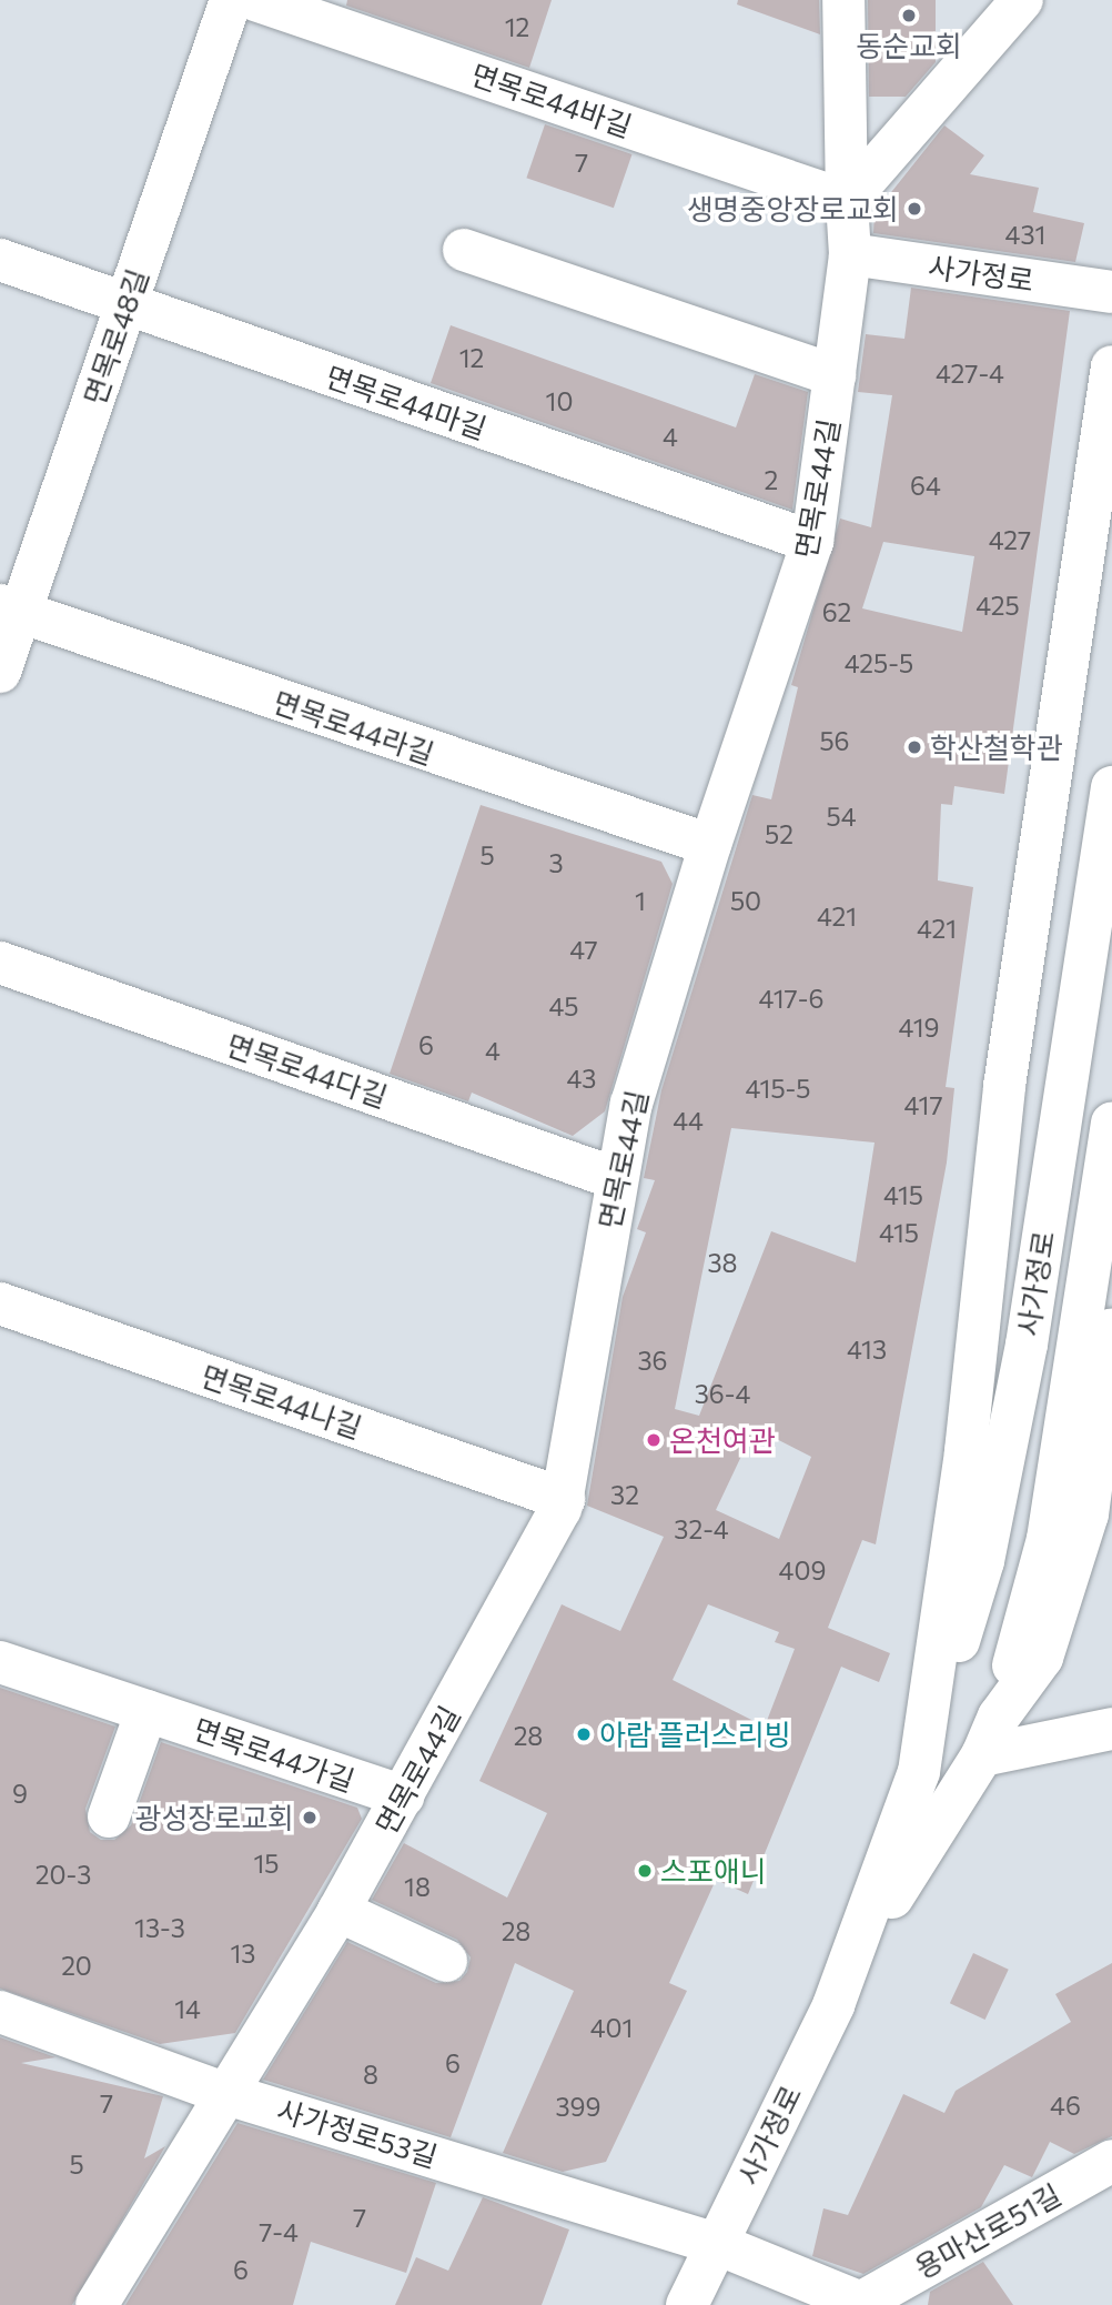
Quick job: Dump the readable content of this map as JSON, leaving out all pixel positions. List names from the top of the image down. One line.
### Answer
{"streets":{"street":["면목로44바길","사가정로","면목로48길","면목로44마길","면목로44길","면목로44라길","면목로44다길","면목로44나길","면목로44가길","사가정로53길","용마산로51길"]},"crossings":[["면목로44바길","면목로44길"],["사가정로","면목로44길"],["사가정로","사가정로53길"],["면목로48길","면목로44마길"],["면목로48길","면목로44라길"],["면목로44마길","면목로44길"],["면목로44길","면목로44라길"],["면목로44길","면목로44다길"],["면목로44길","면목로44나길"],["면목로44길","면목로44가길"],["면목로44길","사가정로53길"],["사가정로53길","용마산로51길"]],"places":["동순교회","생명중앙장로교회","학산철학관","온천여관","아람 플러스리빙","광성장로교회","스포애니"],"house_numbers":["12","7","431","12","427-4","10","4","2","64","427","425","62","425-5","56","54","52","5","3","1","50","421","421","47","417-6","45","419","6","4","43","415-5","417","44","415","415","38","413","36","36-4","32","32-4","409","28","9","15","20-3","18","13-3","28","13","20","14","401","6","8","7","46","399","5","7","7-4","6"]}
